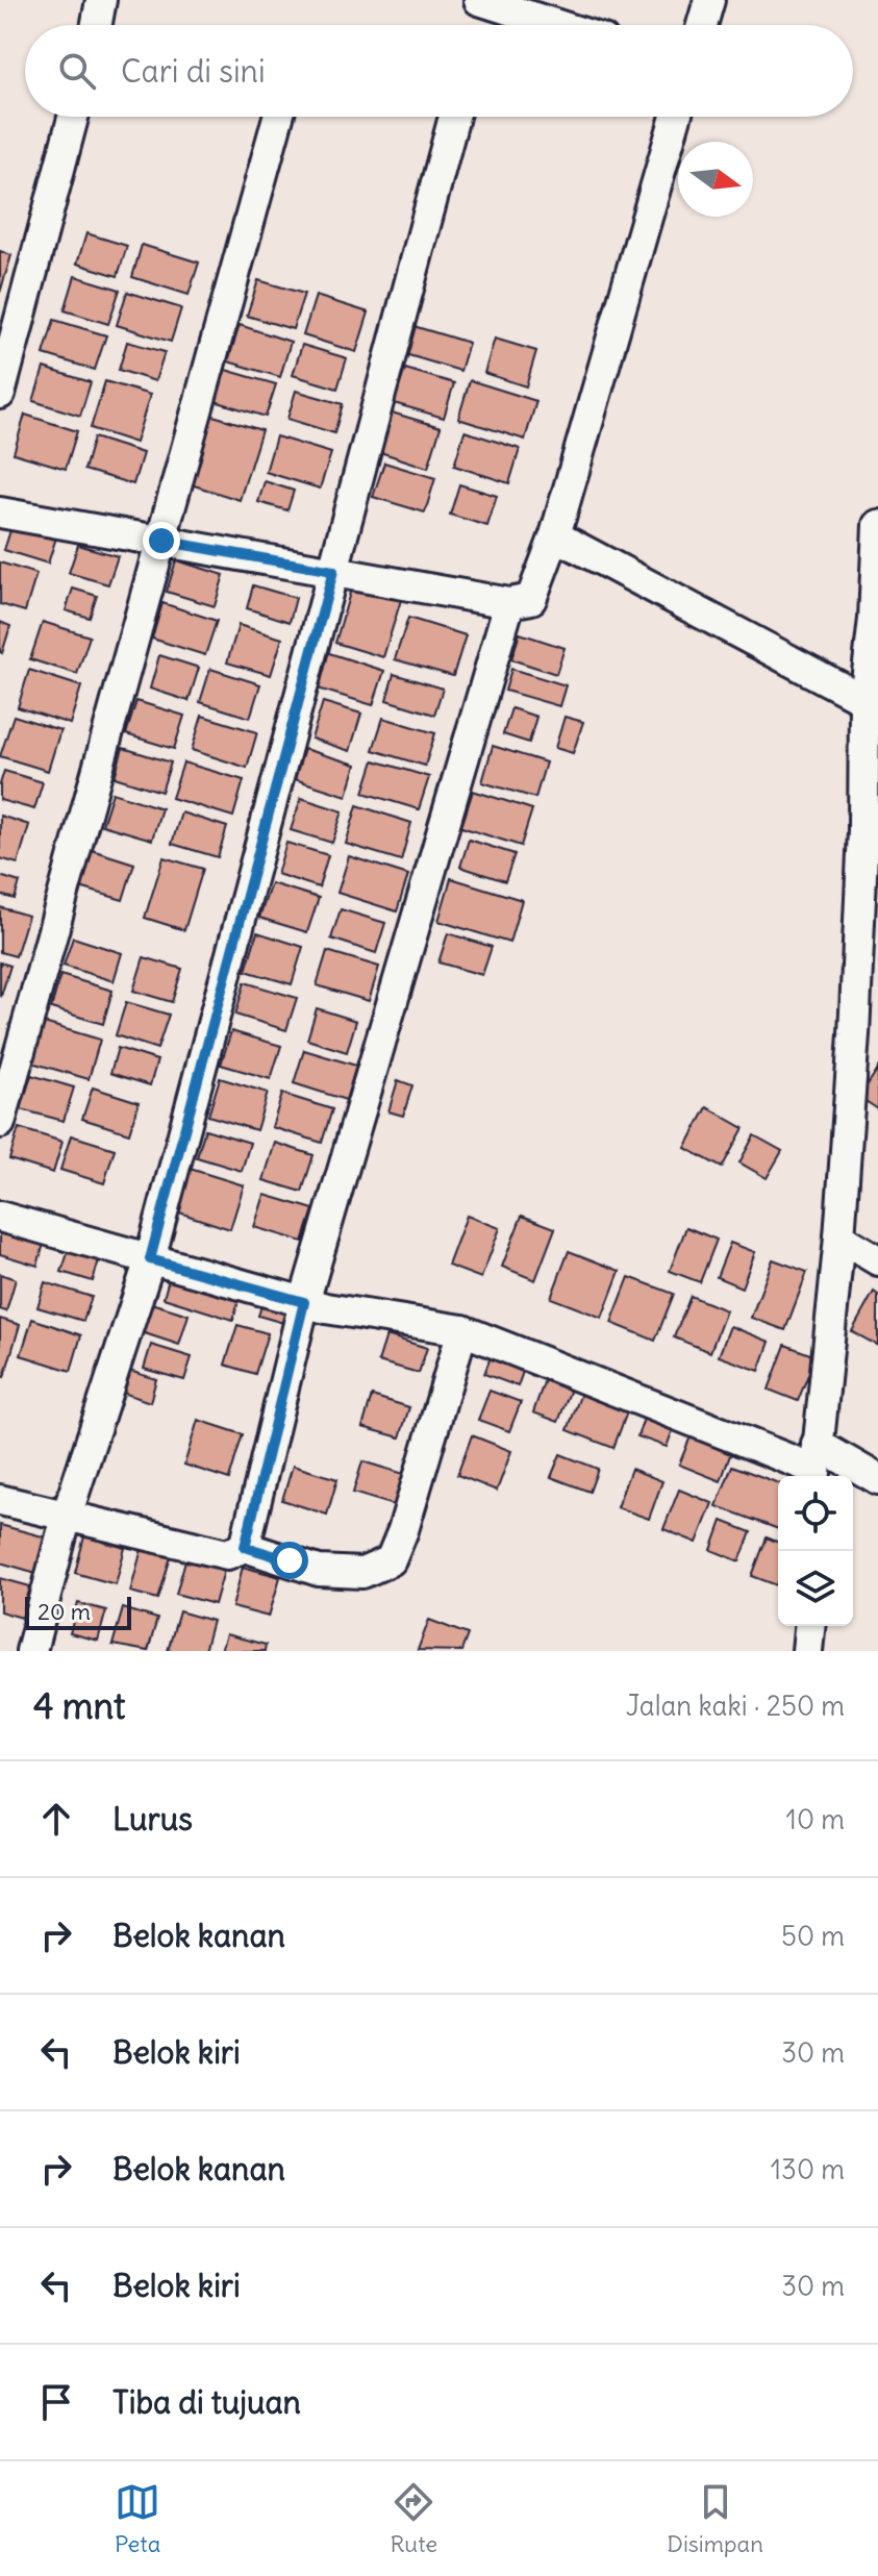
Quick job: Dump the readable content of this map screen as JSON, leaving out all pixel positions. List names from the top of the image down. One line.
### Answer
{"scale_bar":"20 m","north":"right","page":{"search":"Cari di sini","scale":"20 m","heading":["4 mnt","Jalan kaki · 250 m"],"list":[["Lurus","10 m"],["Belok kanan","50 m"],["Belok kiri","30 m"],["Belok kanan","130 m"],["Belok kiri","30 m"],"Tiba di tujuan"],"nav":["Peta","Rute","Disimpan"]}}
